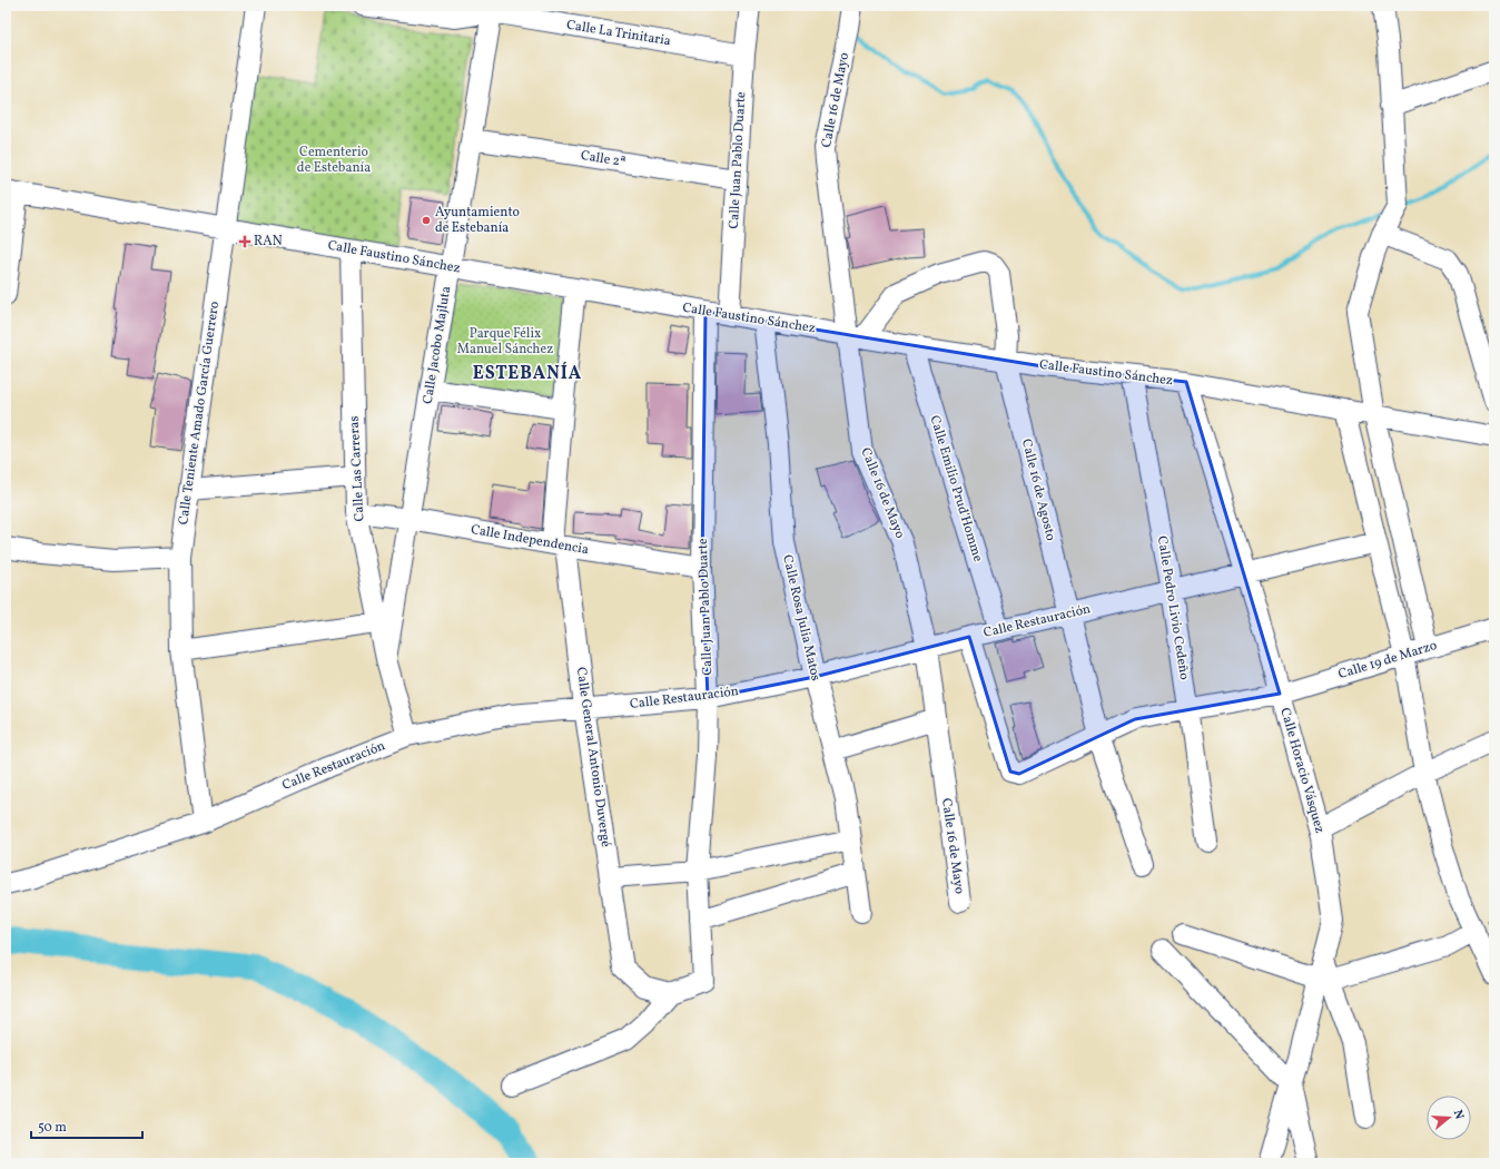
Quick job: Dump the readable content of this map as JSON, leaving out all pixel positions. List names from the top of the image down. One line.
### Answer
{"streets":{"street":["Calle La Trinitaria","Calle 16 de Mayo","Calle 2ª","Calle Juan Pablo Duarte","Calle Faustino Sánchez","Calle Jacobo Majluta","Calle Teniente Amado García Guerrero","Calle Las Carreras","Calle Emilio Prud'Homme","Calle 16 de Agosto","Calle Independencia","Calle Pedro Livio Cedeño","Calle Rosa Julia Matos","Calle Restauración","Calle 19 de Marzo","Calle General Antonio Duvergé","Calle Horacio Vásquez"]},"crossings":[["Calle La Trinitaria","Calle Juan Pablo Duarte"],["Calle La Trinitaria","Calle Jacobo Majluta"],["Calle 16 de Mayo","Calle Faustino Sánchez"],["Calle 16 de Mayo","Calle 16 de Agosto"],["Calle 16 de Mayo","Calle Restauración"],["Calle 2ª","Calle Juan Pablo Duarte"],["Calle 2ª","Calle Jacobo Majluta"],["Calle Juan Pablo Duarte","Calle Faustino Sánchez"],["Calle Juan Pablo Duarte","Calle Independencia"],["Calle Juan Pablo Duarte","Calle Restauración"],["Calle Juan Pablo Duarte","Calle General Antonio Duvergé"],["Calle Faustino Sánchez","Calle Jacobo Majluta"],["Calle Faustino Sánchez","Calle Teniente Amado García Guerrero"],["Calle Faustino Sánchez","Calle Las Carreras"],["Calle Faustino Sánchez","Calle Emilio Prud'Homme"],["Calle Faustino Sánchez","Calle 16 de Agosto"],["Calle Faustino Sánchez","Calle Pedro Livio Cedeño"],["Calle Faustino Sánchez","Calle Rosa Julia Matos"],["Calle Faustino Sánchez","Calle General Antonio Duvergé"],["Calle Faustino Sánchez","Calle Horacio Vásquez"],["Calle Jacobo Majluta","Calle Las Carreras"],["Calle Jacobo Majluta","Calle Independencia"],["Calle Jacobo Majluta","Calle Restauración"],["Calle Teniente Amado García Guerrero","Calle Restauración"],["Calle Las Carreras","Calle Independencia"],["Calle Emilio Prud'Homme","Calle Restauración"],["Calle 16 de Agosto","Calle Restauración"],["Calle 16 de Agosto","Calle 19 de Marzo"],["Calle Independencia","Calle General Antonio Duvergé"],["Calle Pedro Livio Cedeño","Calle Restauración"],["Calle Pedro Livio Cedeño","Calle 19 de Marzo"],["Calle Rosa Julia Matos","Calle Restauración"],["Calle Restauración","Calle 19 de Marzo"],["Calle Restauración","Calle General Antonio Duvergé"],["Calle Restauración","Calle Horacio Vásquez"],["Calle 19 de Marzo","Calle Horacio Vásquez"]],"districts":["ESTEBANÍA"],"parks":["Cementerio de Estebanía","Parque Félix Manuel Sánchez"],"places":{"other":["Ayuntamiento de Estebanía"],"health":["RAN"]},"scale_bar":"50 m","north":"right"}
